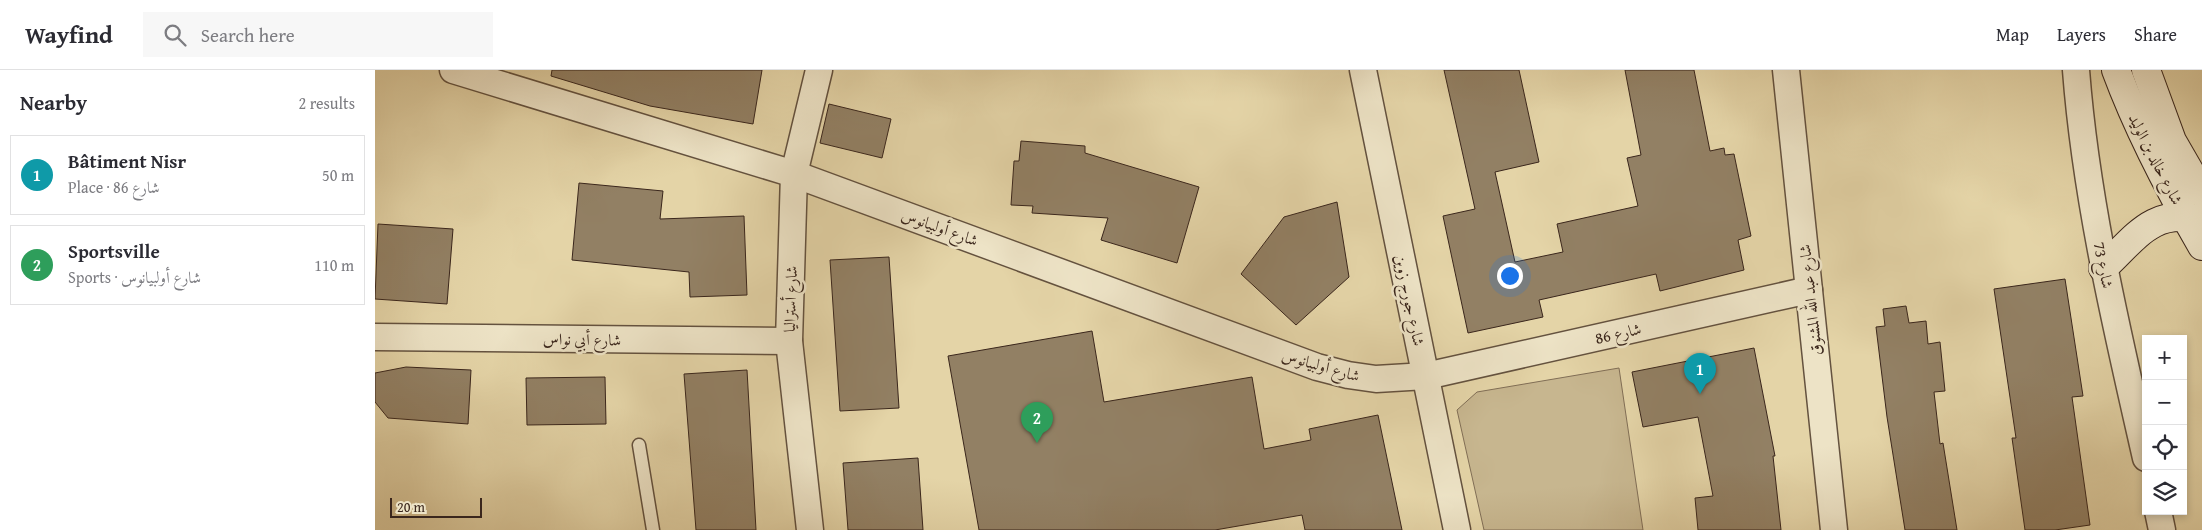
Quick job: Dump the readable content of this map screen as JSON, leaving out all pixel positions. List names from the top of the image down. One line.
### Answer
{"streets":{"main road":["شارع خالد بن الوليد"],"street":["شارع أولبيانوس","شارع 73","شارع أستراليا","شارع جورج زوين","شارع عبد الله المشنوق","شارع 86","شارع أبي نواس"]},"crossings":[["شارع أولبيانوس","شارع أستراليا"],["شارع أولبيانوس","شارع جورج زوين"],["شارع أولبيانوس","شارع 86"],["شارع أستراليا","شارع أبي نواس"],["شارع جورج زوين","شارع 86"],["شارع عبد الله المشنوق","شارع 86"]],"scale_bar":"20 m","page":{"header":"Wayfind","search":"Search here","nav":["Map","Layers","Share"],"heading":["Nearby","2 results"],"list":[{"mark":"1","name":"Bâtiment Nisr","note":"Place · شارع 86","value":"50 m"},{"mark":"2","name":"Sportsville","note":"Sports · شارع أولبيانوس","value":"110 m"}],"map_buttons":["+","−"],"pins":["1","2"],"scale":"20 m"}}
